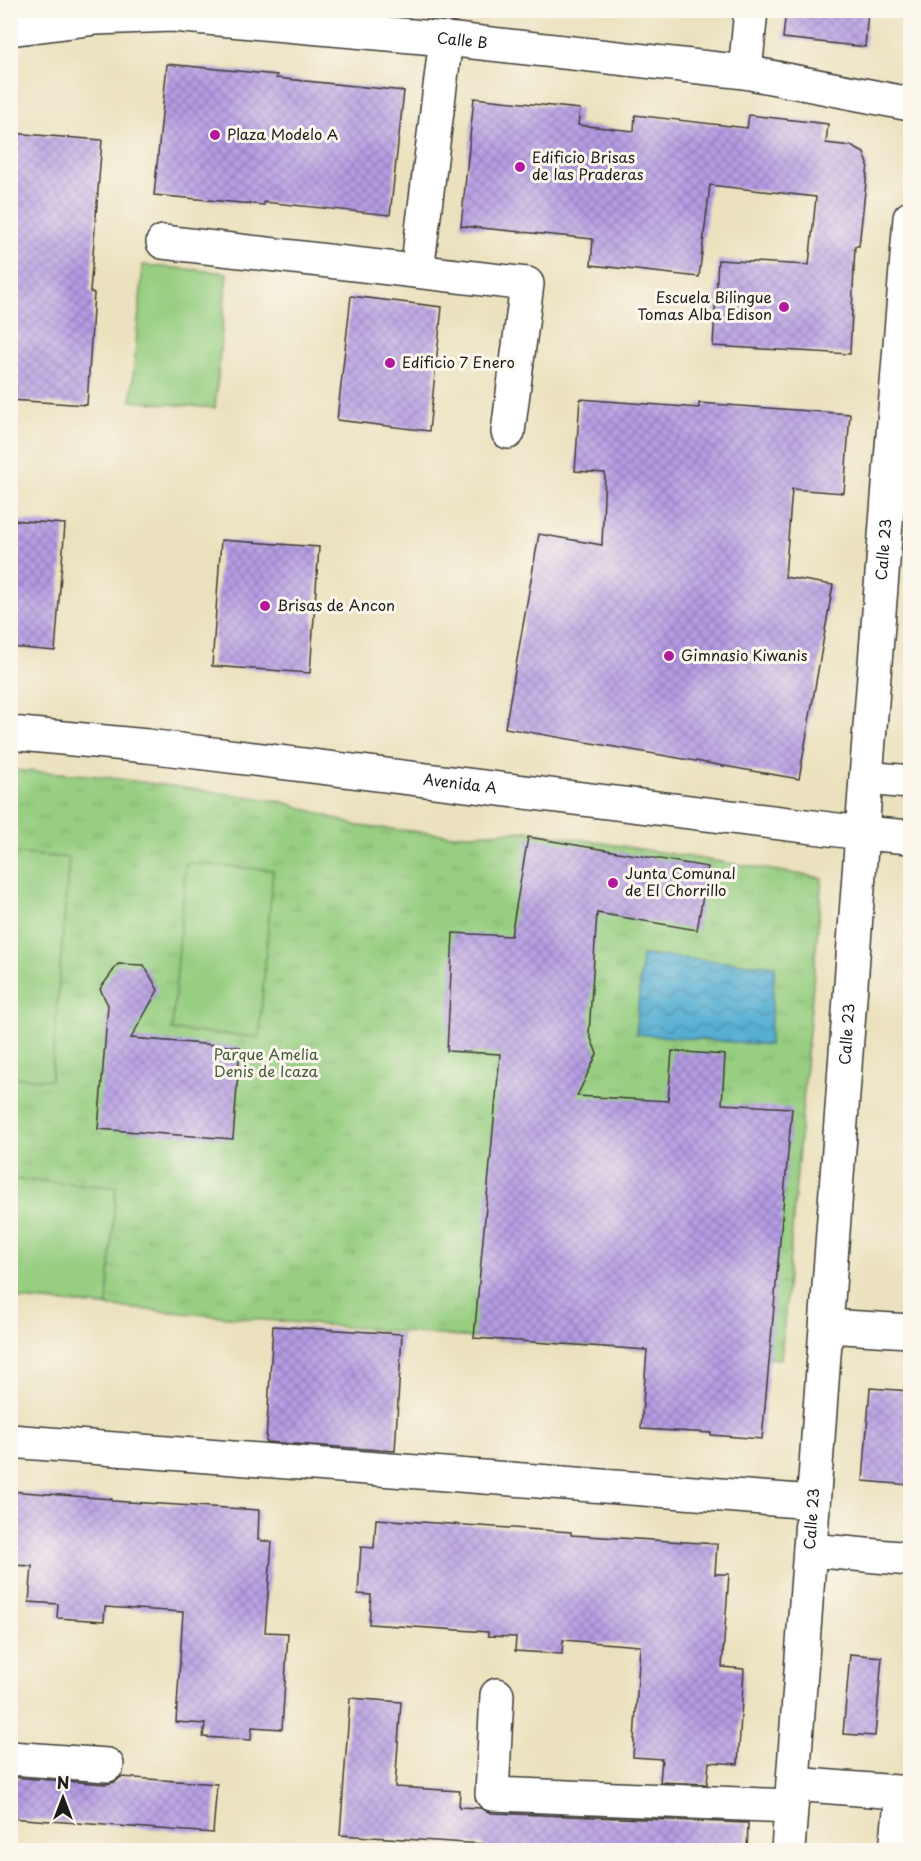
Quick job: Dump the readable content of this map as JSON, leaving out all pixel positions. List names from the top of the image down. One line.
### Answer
{"streets":{"street":["Calle B","Calle 23","Avenida A"]},"crossings":[["Calle 23","Avenida A"]],"parks":["Parque Amelia Denis de Icaza"],"places":["Plaza Modelo A","Edificio Brisas de las Praderas","Escuela Bilingue Tomas Alba Edison","Edificio 7 Enero","Brisas de Ancon","Gimnasio Kiwanis","Junta Comunal de El Chorrillo"],"north":"top"}
